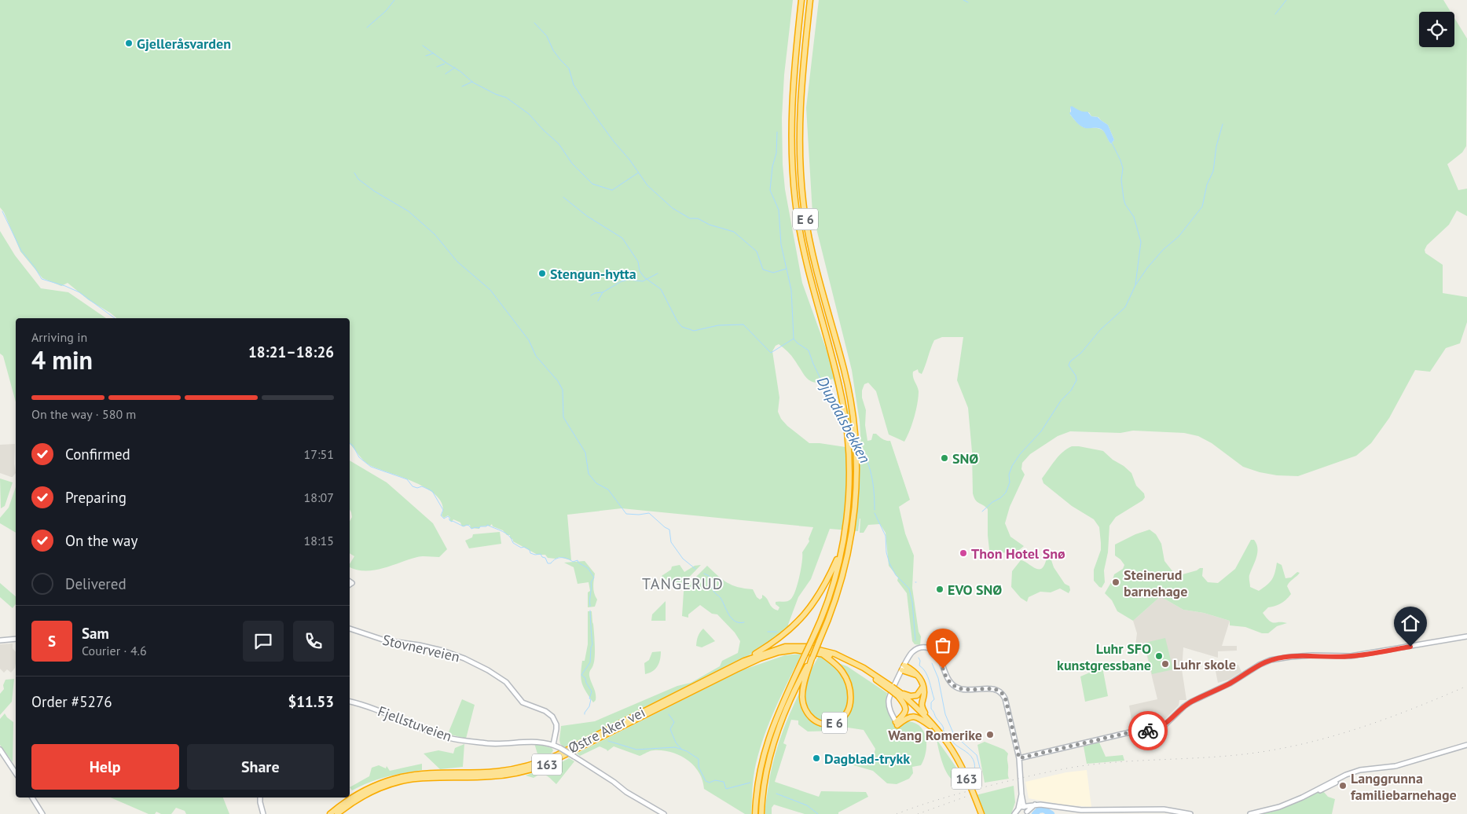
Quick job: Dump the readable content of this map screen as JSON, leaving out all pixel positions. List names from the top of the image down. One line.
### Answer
{"streets":{"highway":["E 6","Østre Aker vei","163"],"street":["Stovnerveien","Fjellstuveien"]},"crossings":[["E 6","Østre Aker vei"],["Stovnerveien","Fjellstuveien"],["Østre Aker vei","163"]],"districts":["TANGERUD"],"water":["Djupdalsbekken"],"places":["Gjelleråsvarden","Stengun-hytta","SNØ","Thon Hotel Snø","Steinerud barnehage","EVO SNØ","Luhr SFO kunstgressbane","Luhr skole","Wang Romerike","Dagblad-trykk","Langgrunna familiebarnehage"],"page":{"heading":["4 min","Arriving in","18:21–18:26"],"panel":["Sam","Courier · 4.6","Order #5276","$11.53"],"bar":"On the way · 580 m","list":[["Confirmed","17:51"],["Preparing","18:07"],["On the way","18:15"],"Delivered"],"round":"S","buttons":["Help","Share"]}}
